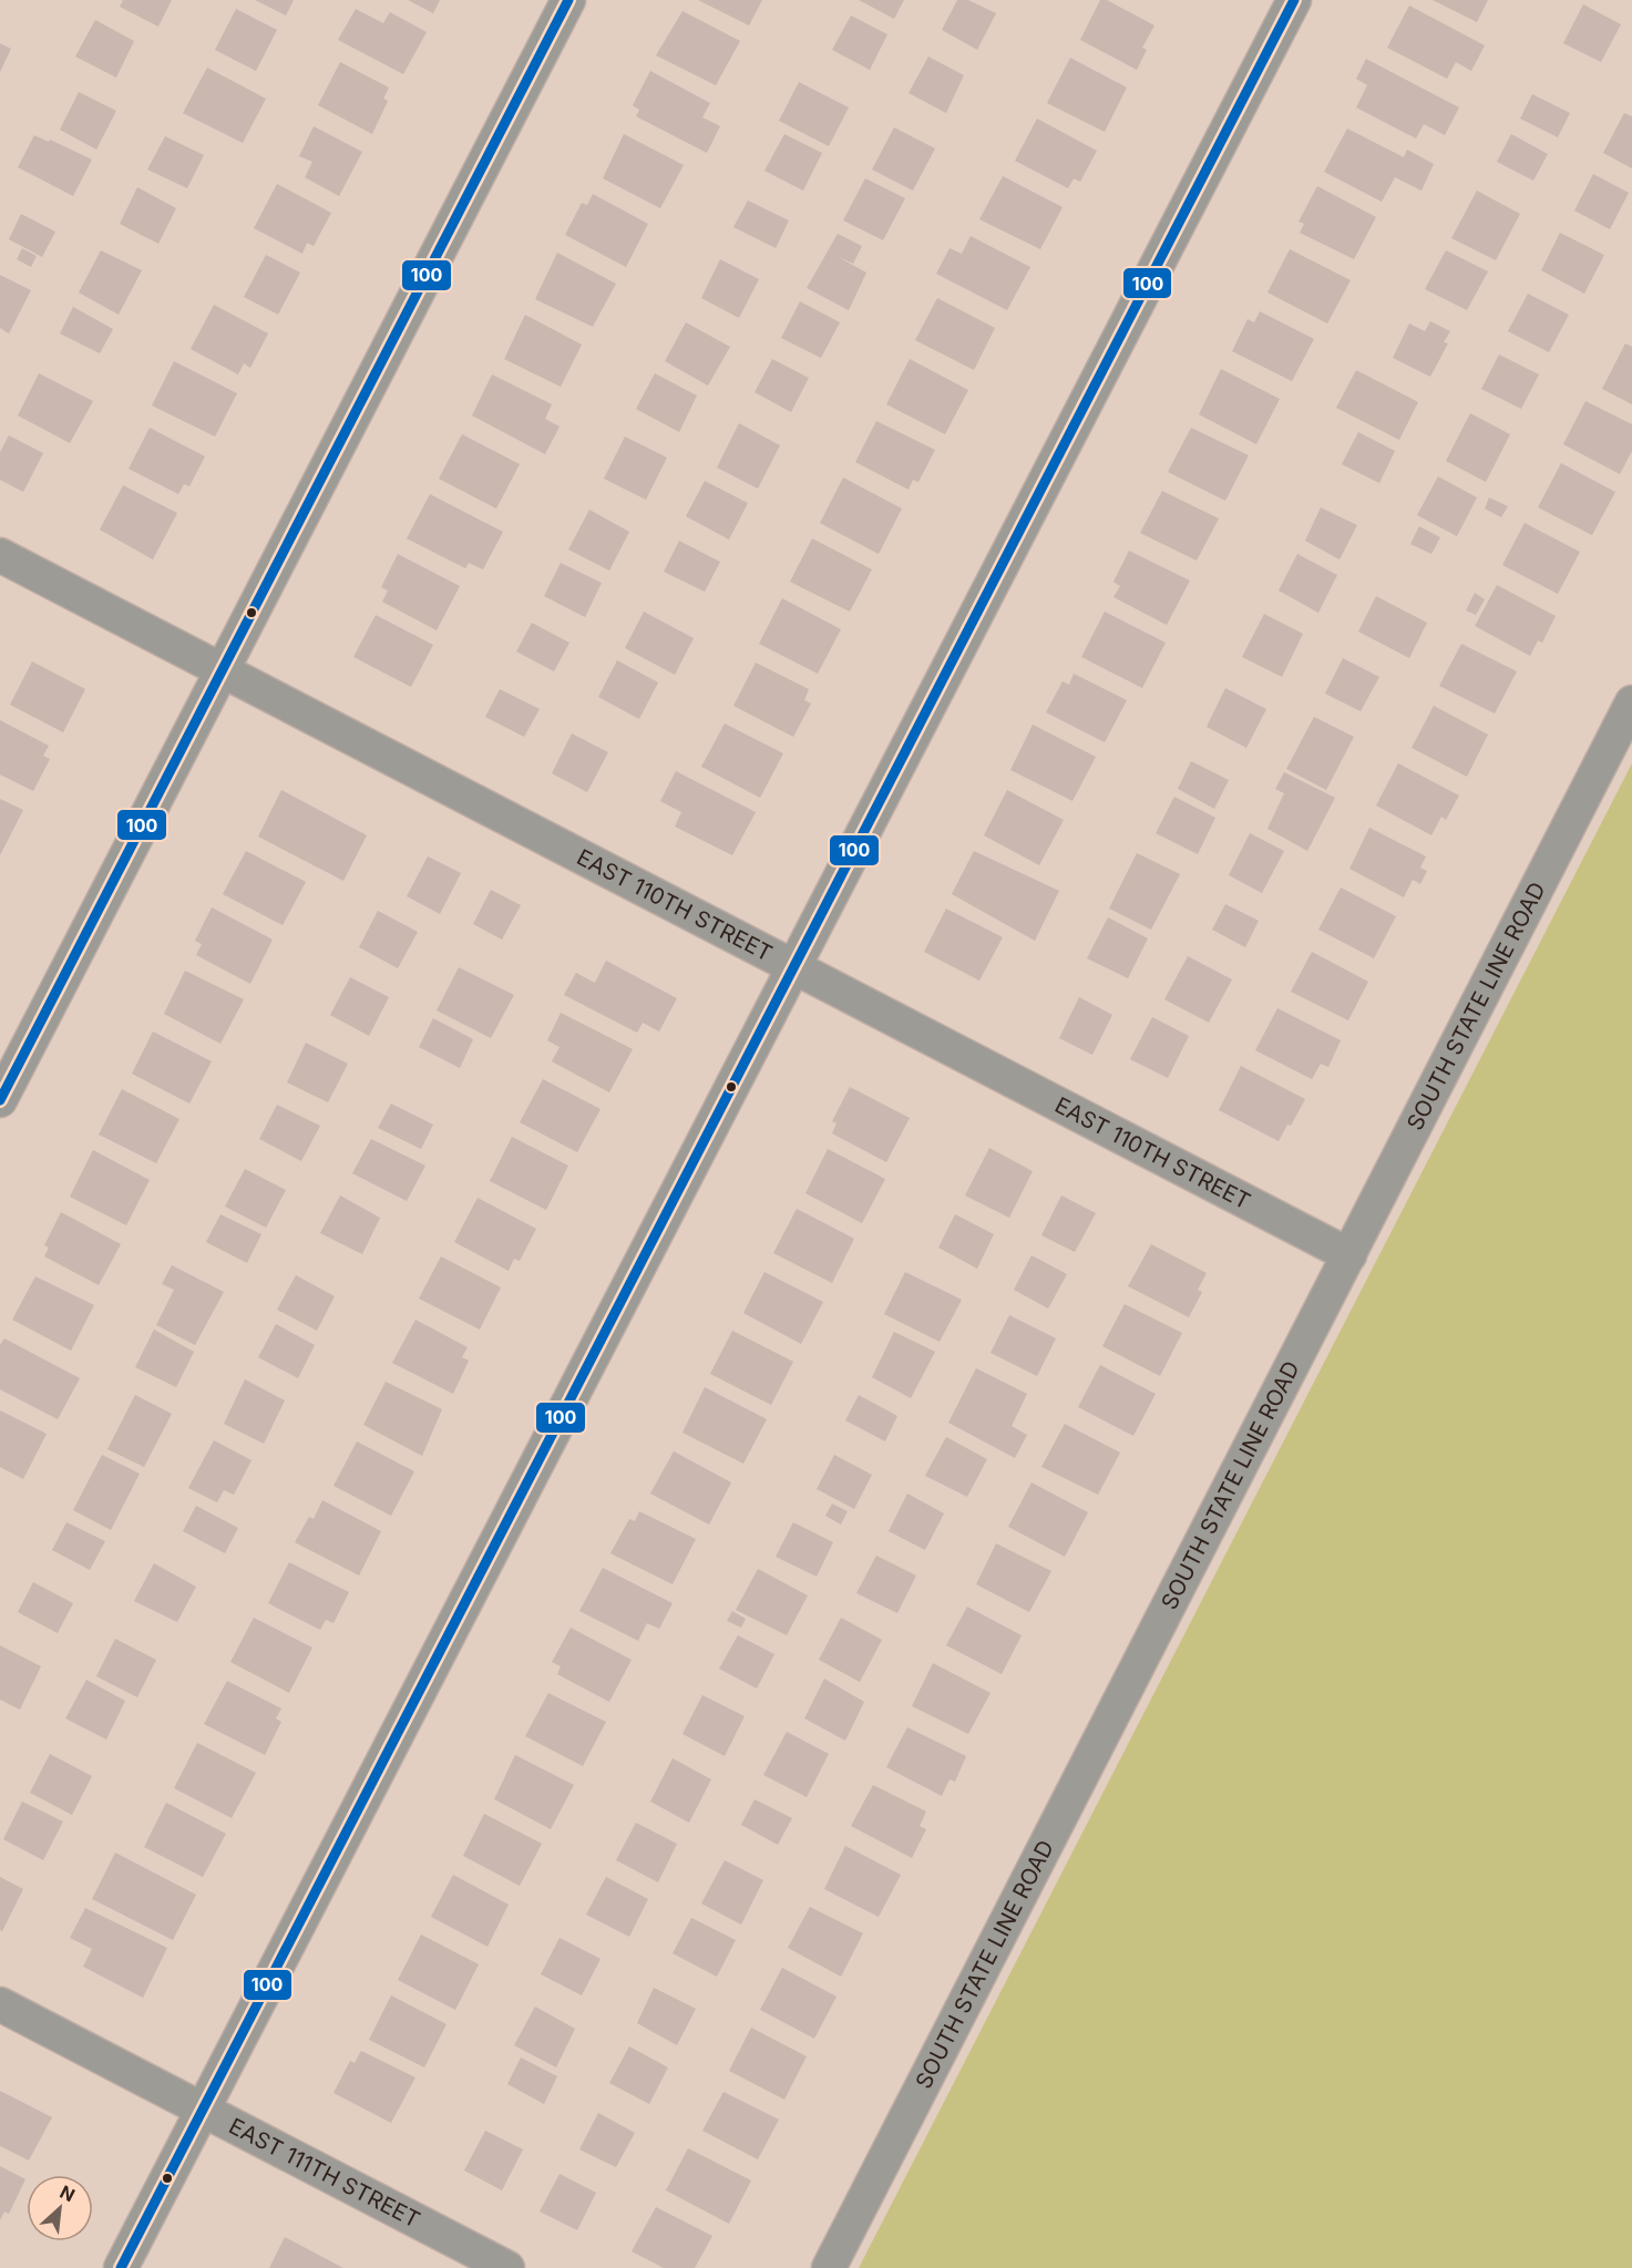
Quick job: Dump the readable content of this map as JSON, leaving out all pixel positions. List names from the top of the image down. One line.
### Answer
{"streets":{"street":["EAST 110TH STREET","SOUTH STATE LINE ROAD","EAST 111TH STREET"]},"crossings":[["EAST 110TH STREET","SOUTH STATE LINE ROAD"]],"lines":["transit line 100"],"north":"top right"}
